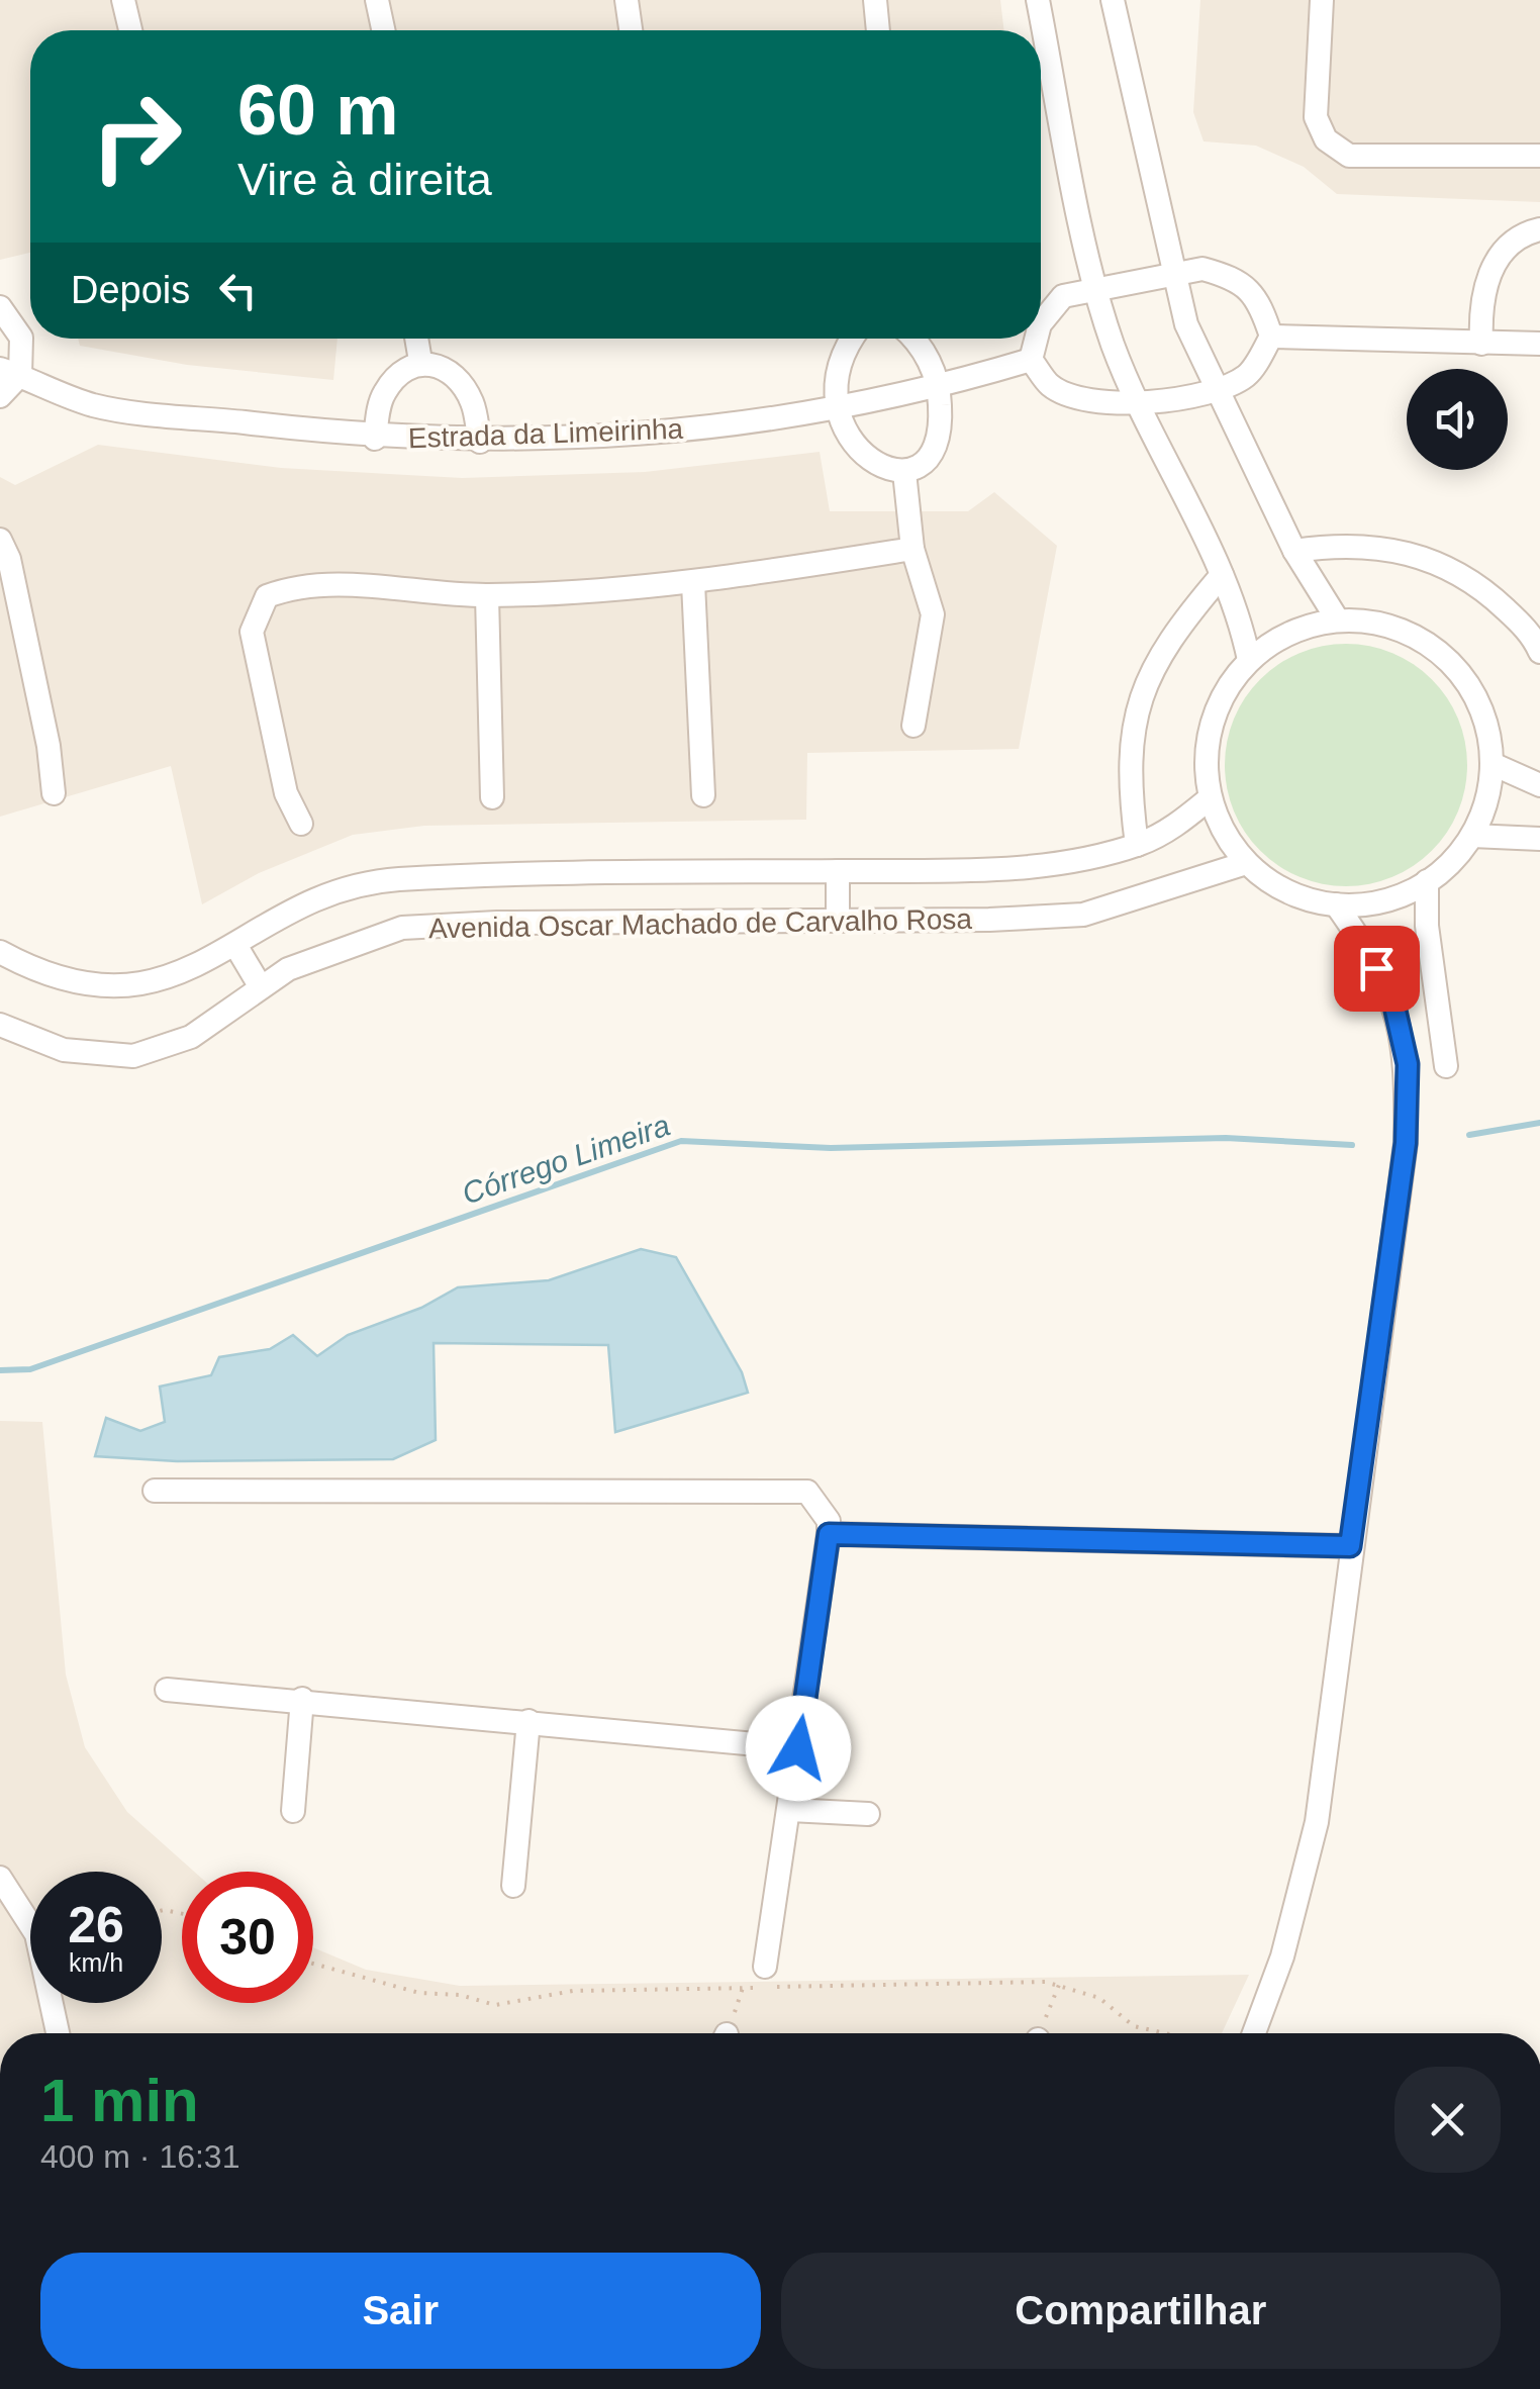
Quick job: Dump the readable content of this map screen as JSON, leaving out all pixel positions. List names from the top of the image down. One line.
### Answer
{"streets":{"street":["Estrada da Limeirinha","Avenida Oscar Machado de Carvalho Rosa"]},"water":["Córrego Limeira"],"page":{"turn":["60 m","Vire à direita"],"then":"Depois","speed":"26 km/h","limit":"30","heading":["1 min","400 m · 16:31"],"buttons":["Sair","Compartilhar"]}}
